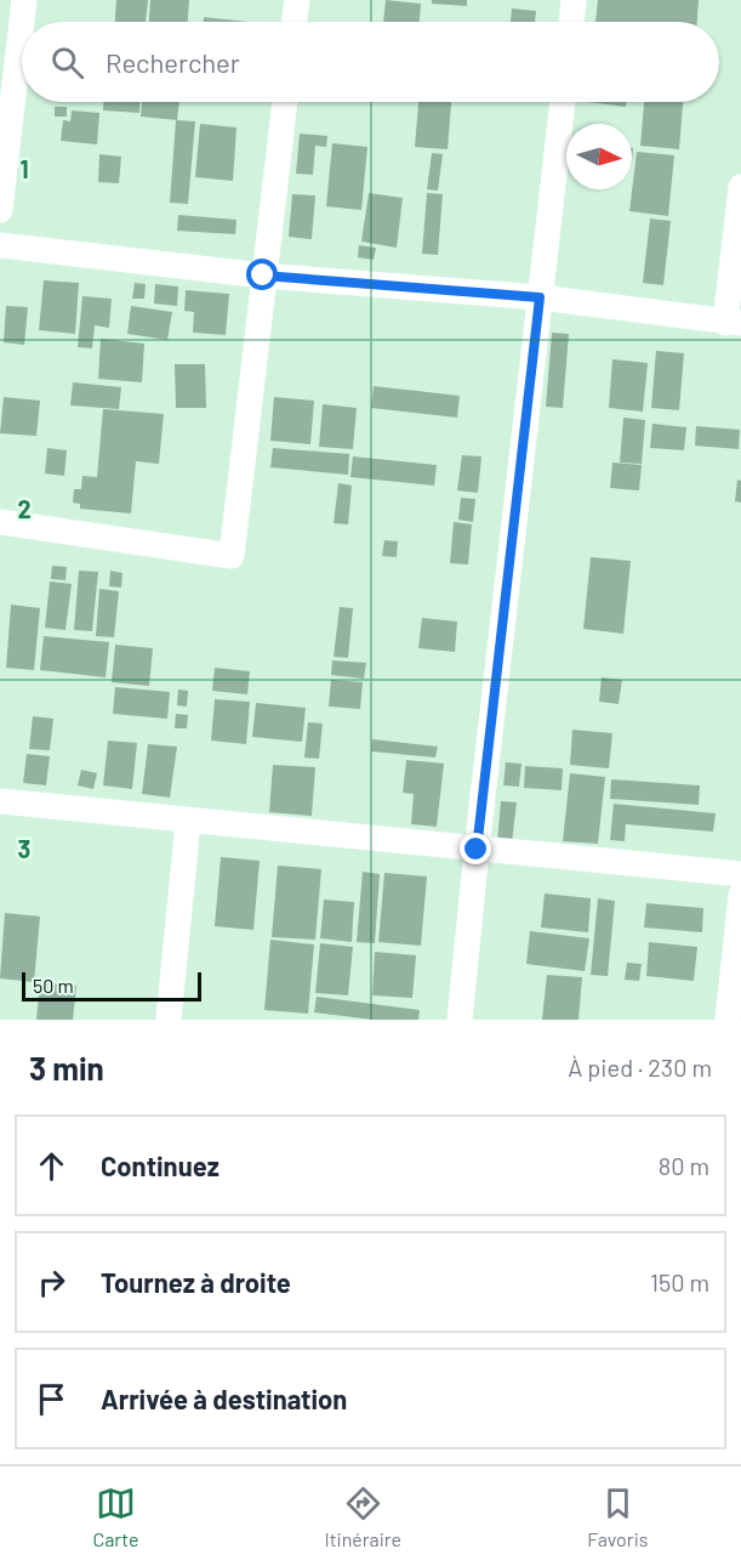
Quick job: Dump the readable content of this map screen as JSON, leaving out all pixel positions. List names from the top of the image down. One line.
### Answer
{"scale_bar":"50 m","north":"right","page":{"search":"Rechercher","scale":"50 m","heading":["3 min","À pied · 230 m"],"list":[["Continuez","80 m"],["Tournez à droite","150 m"],"Arrivée à destination"],"nav":["Carte","Itinéraire","Favoris"]},"grid":{"rows":["1","2","3"]}}
